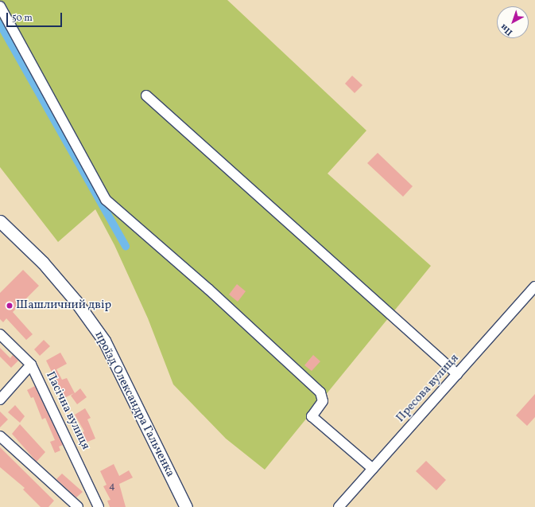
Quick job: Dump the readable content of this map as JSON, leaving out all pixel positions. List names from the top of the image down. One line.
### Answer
{"streets":{"main road":["проїзд Олександра Гальченка"],"street":["Пресова вулиця","Пасічна вулиця"]},"places":["Шашличний двір"],"house_numbers":["4"],"scale_bar":"50 m","north":"bottom left"}
